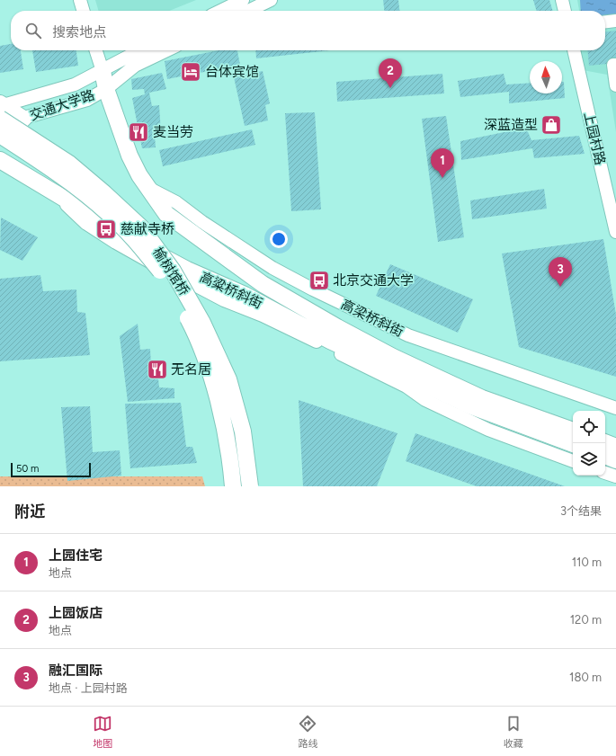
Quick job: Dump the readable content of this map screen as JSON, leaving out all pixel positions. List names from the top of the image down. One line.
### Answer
{"streets":{"main road":["榆树馆桥","高粱桥斜街","高梁桥斜街"],"street":["交通大学路","上园村路"]},"crossings":[["交通大学路","榆树馆桥"],["交通大学路","高粱桥斜街"],["高粱桥斜街","高梁桥斜街"]],"places":{"hotel":["台体宾馆"],"shop":["深蓝造型"],"restaurant":["麦当劳","无名居"],"bus stop":["慈献寺桥","北京交通大学"]},"scale_bar":"50 m","north":"top","page":{"search":"搜索地点","pins":["2","1","3"],"scale":"50 m","heading":["附近","3个结果"],"list":[{"mark":"1","name":"上园住宅","note":"地点","value":"110 m"},{"mark":"2","name":"上园饭店","note":"地点","value":"120 m"},{"mark":"3","name":"融汇国际","note":"地点 · 上园村路","value":"180 m"}],"nav":["地图","路线","收藏"]}}
